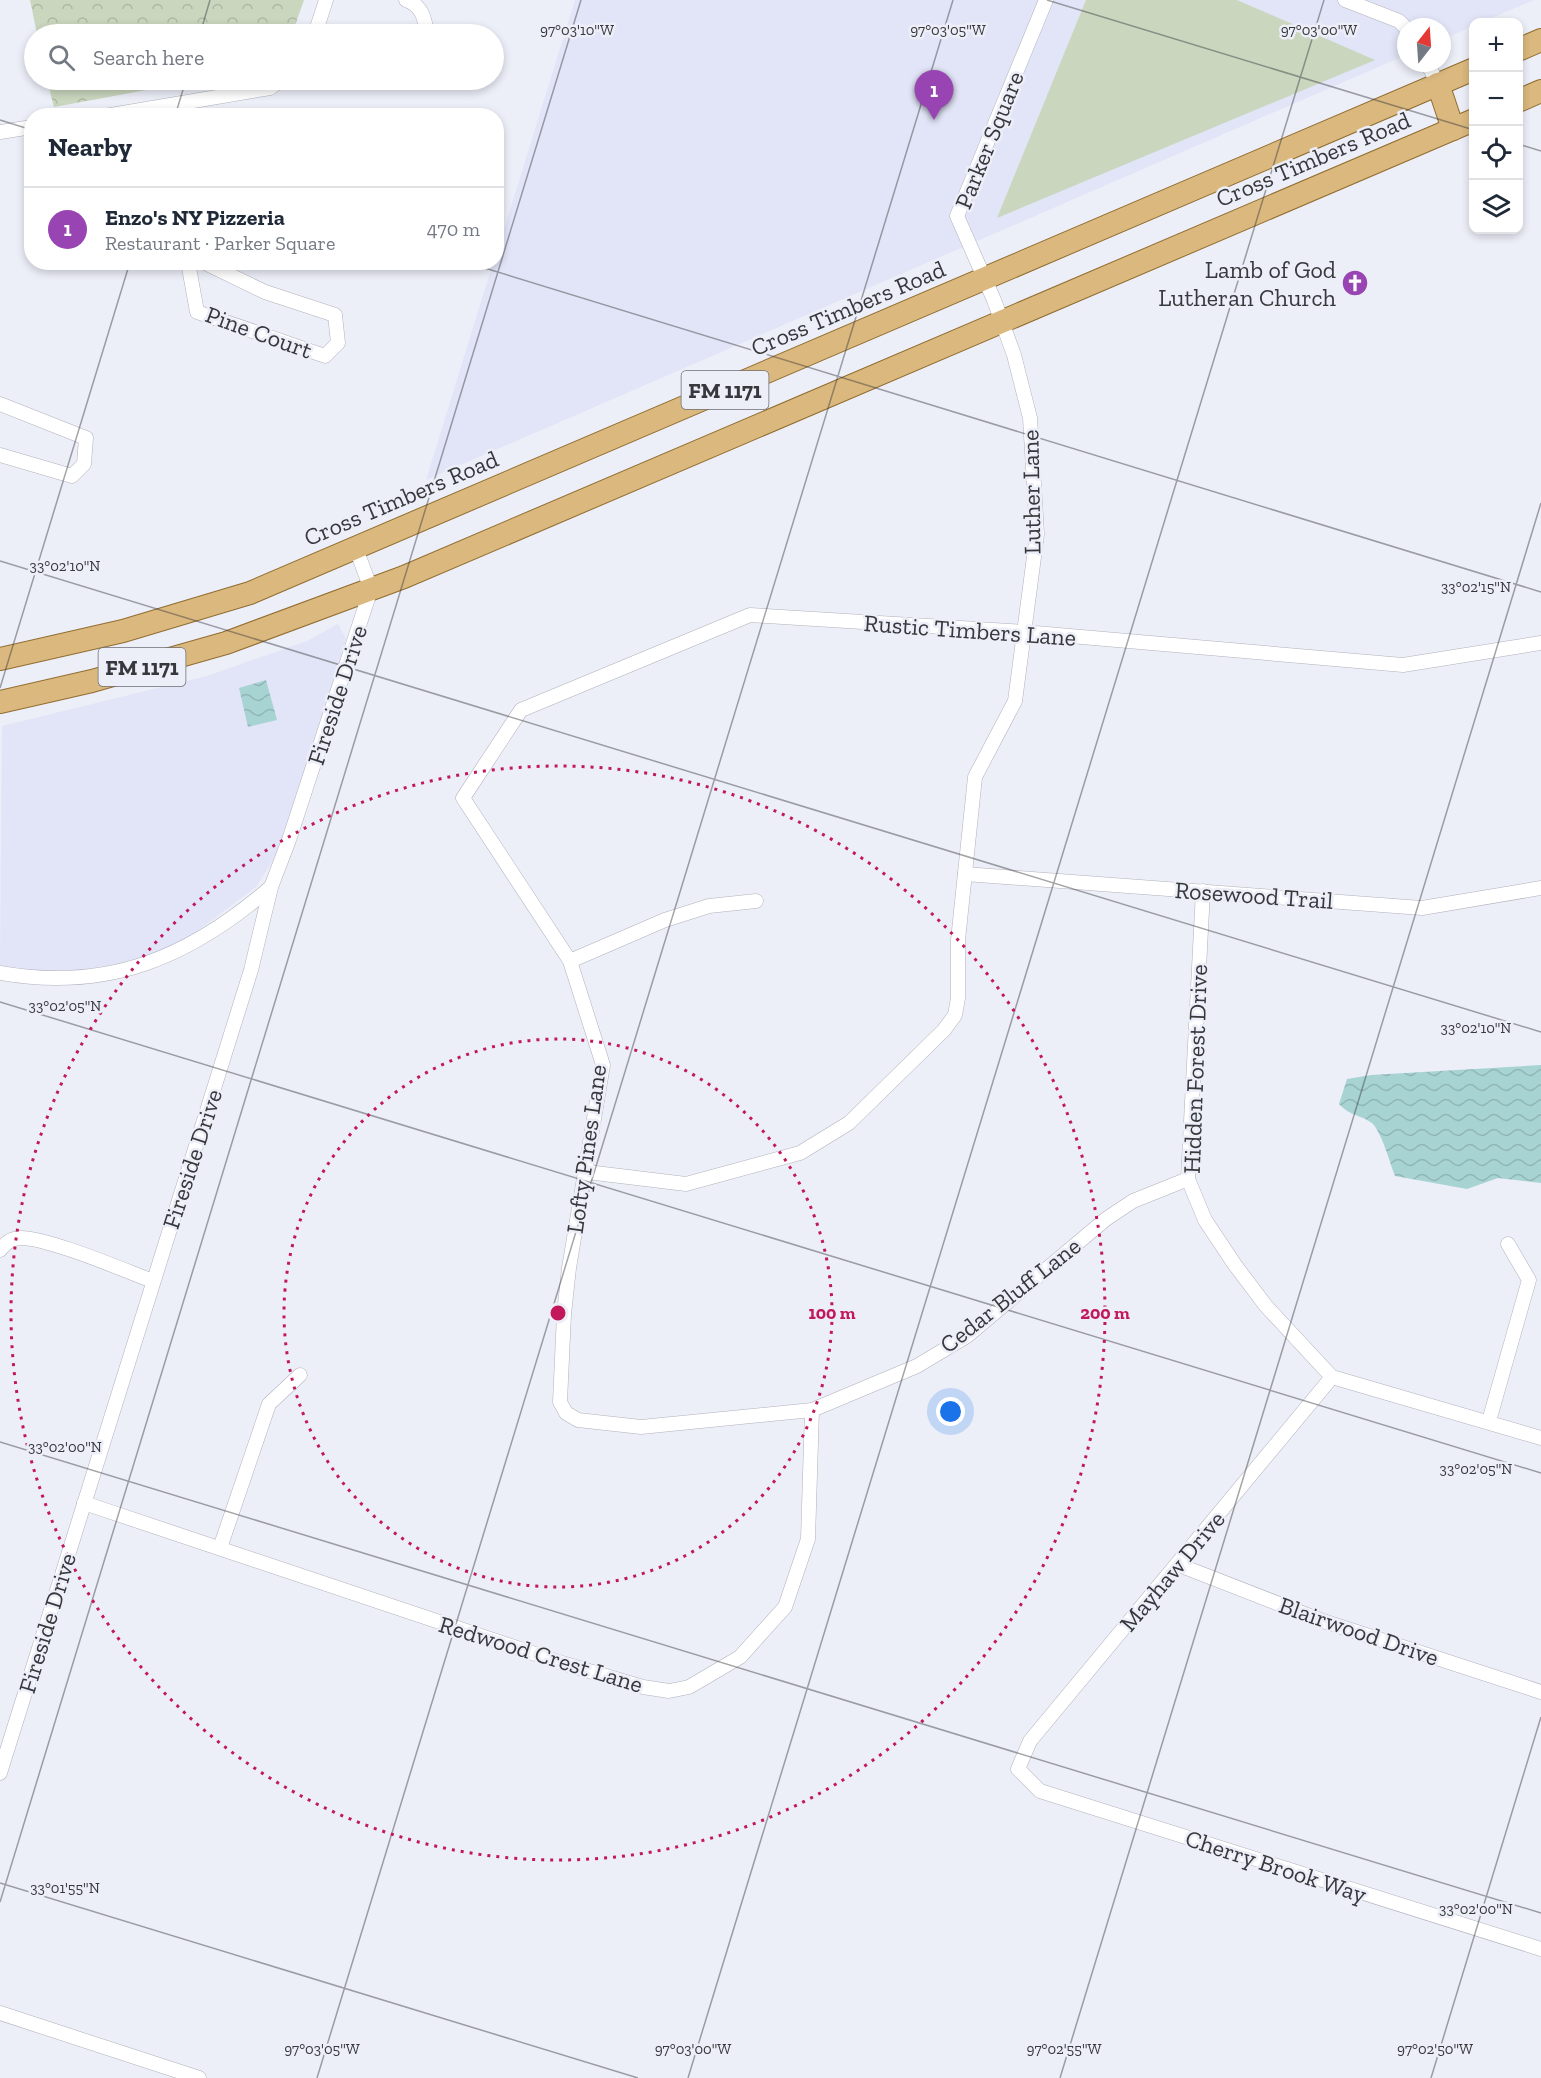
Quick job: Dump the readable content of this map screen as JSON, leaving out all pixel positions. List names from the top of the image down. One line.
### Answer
{"streets":{"main road":["Cross Timbers Road","FM 1171"],"street":["Parker Square","Pine Court","Luther Lane","Rustic Timbers Lane","Fireside Drive","Rosewood Trail","Hidden Forest Drive","Lofty Pines Lane","Cedar Bluff Lane","Mayhaw Drive","Blairwood Drive","Redwood Crest Lane","Cherry Brook Way"]},"crossings":[["Parker Square","Cross Timbers Road"],["Parker Square","Luther Lane"],["Cross Timbers Road","Luther Lane"],["Cross Timbers Road","Fireside Drive"],["Luther Lane","Rustic Timbers Lane"],["Luther Lane","Rosewood Trail"],["Luther Lane","Lofty Pines Lane"],["Rustic Timbers Lane","Lofty Pines Lane"],["Fireside Drive","Redwood Crest Lane"],["Rosewood Trail","Hidden Forest Drive"],["Hidden Forest Drive","Cedar Bluff Lane"],["Hidden Forest Drive","Mayhaw Drive"],["Lofty Pines Lane","Cedar Bluff Lane"],["Cedar Bluff Lane","Redwood Crest Lane"],["Mayhaw Drive","Blairwood Drive"],["Mayhaw Drive","Cherry Brook Way"]],"places":{"church":["Lamb of God Lutheran Church"]},"north":"top","page":{"map_buttons":["+","−"],"search":"Search here","pins":"1","heading":"Nearby","list":[{"mark":"1","name":"Enzo's NY Pizzeria","note":"Restaurant · Parker Square","value":"470 m"}]},"coordinates":["97°03'10\"W","97°03'05\"W","97°03'00\"W","33°02'10\"N","33°02'15\"N","33°02'05\"N","33°02'00\"N","33°01'55\"N","97°02'55\"W","97°02'50\"W"],"rings":["100 m","200 m"]}
